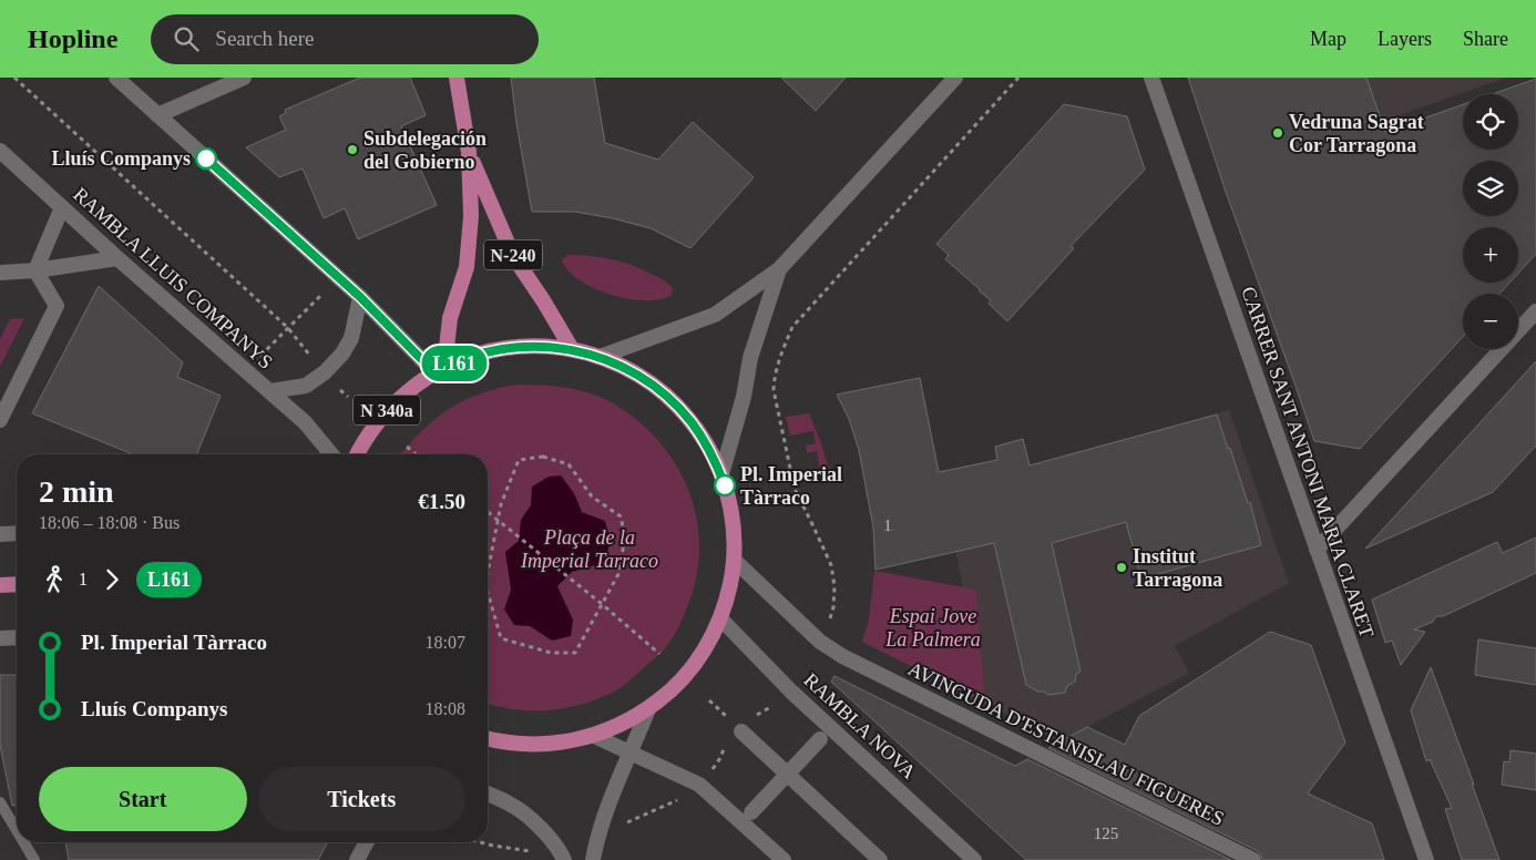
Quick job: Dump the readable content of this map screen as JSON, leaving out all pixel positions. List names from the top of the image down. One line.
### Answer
{"streets":{"main road":["N-240","N 340a"],"street":["RAMBLA LLUIS COMPANYS","CARRER SANT ANTONI MARIA CLARET","RAMBLA NOVA","AVINGUDA D'ESTANISLAU FIGUERES"]},"crossings":[["N-240","N 340a"],["N 340a","RAMBLA NOVA"],["N 340a","AVINGUDA D'ESTANISLAU FIGUERES"]],"parks":["Plaça de la Imperial Tarraco","Espai Jove La Palmera"],"places":["Vedruna Sagrat Cor Tarragona","Subdelegación del Gobierno","Lluís Companys","Pl. Imperial Tàrraco","Institut Tarragona"],"lines":["bus line L161"],"house_numbers":["1","125"],"page":{"header":"Hopline","search":"Search here","nav":["Map","Layers","Share"],"on_map":"L161","map_buttons":["+","−"],"heading":["2 min","18:06 – 18:08 · Bus","€1.50"],"legs":["1","L161"],"list":[{"name":"Pl. Imperial Tàrraco","value":"18:07"},{"name":"Lluís Companys","value":"18:08"}],"buttons":["Start","Tickets"]}}
